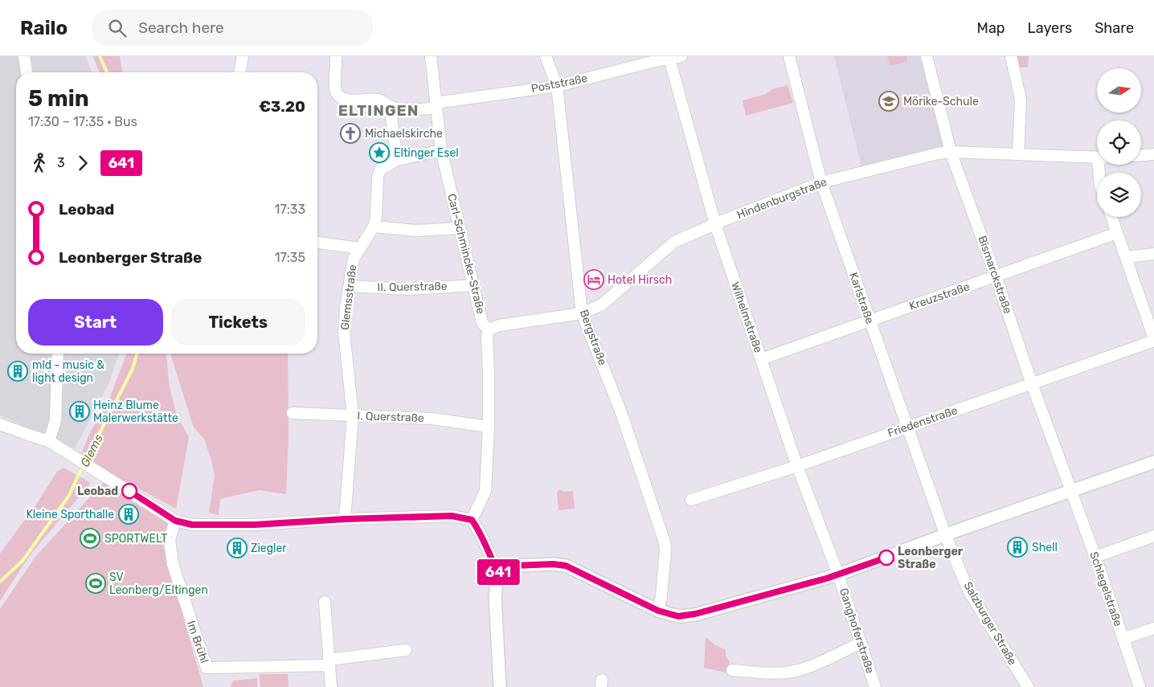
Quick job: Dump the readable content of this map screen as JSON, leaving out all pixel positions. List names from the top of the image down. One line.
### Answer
{"streets":{"street":["Poststraße","Hindenburgstraße","Carl-Schmincke-Straße","Bismarckstraße","II. Querstraße","Kreuzstraße","Glemsstraße","Karlstraße","Wilhelmstraße","Bergstraße","I. Querstraße","Friedenstraße","Schlegelstraße","Salzburger Straße","Ganghoferstraße","Im Brühl"]},"crossings":[["Poststraße","Carl-Schmincke-Straße"],["Poststraße","Wilhelmstraße"],["Poststraße","Bergstraße"],["Hindenburgstraße","Carl-Schmincke-Straße"],["Hindenburgstraße","Bismarckstraße"],["Hindenburgstraße","Karlstraße"],["Hindenburgstraße","Wilhelmstraße"],["Hindenburgstraße","Bergstraße"],["Carl-Schmincke-Straße","II. Querstraße"],["Carl-Schmincke-Straße","Glemsstraße"],["Carl-Schmincke-Straße","I. Querstraße"],["Bismarckstraße","Kreuzstraße"],["Bismarckstraße","Friedenstraße"],["Bismarckstraße","Schlegelstraße"],["II. Querstraße","Glemsstraße"],["Kreuzstraße","Karlstraße"],["Kreuzstraße","Wilhelmstraße"],["Glemsstraße","I. Querstraße"],["Karlstraße","Friedenstraße"],["Karlstraße","Salzburger Straße"],["Wilhelmstraße","Friedenstraße"],["Wilhelmstraße","Ganghoferstraße"]],"districts":["ELTINGEN"],"water":["Glems"],"places":{"school or university":["Mörike-Schule"],"church":["Michaelskirche"],"place":["Eltinger Esel"],"hotel":["Hotel Hirsch"],"building":["mld - music & light design","Heinz Blume Malerwerkstätte","Kleine Sporthalle","Shell","Ziegler"],"other":["Leobad","Leonberger Straße"],"sports":["SPORTWELT","SV Leonberg/Eltingen"]},"lines":["bus line 641"],"north":"right","page":{"header":"Railo","search":"Search here","nav":["Map","Layers","Share"],"on_map":"641","heading":["5 min","17:30 – 17:35 · Bus","€3.20"],"legs":["3","641"],"list":[{"name":"Leobad","value":"17:33"},{"name":"Leonberger Straße","value":"17:35"}],"buttons":["Start","Tickets"]}}
